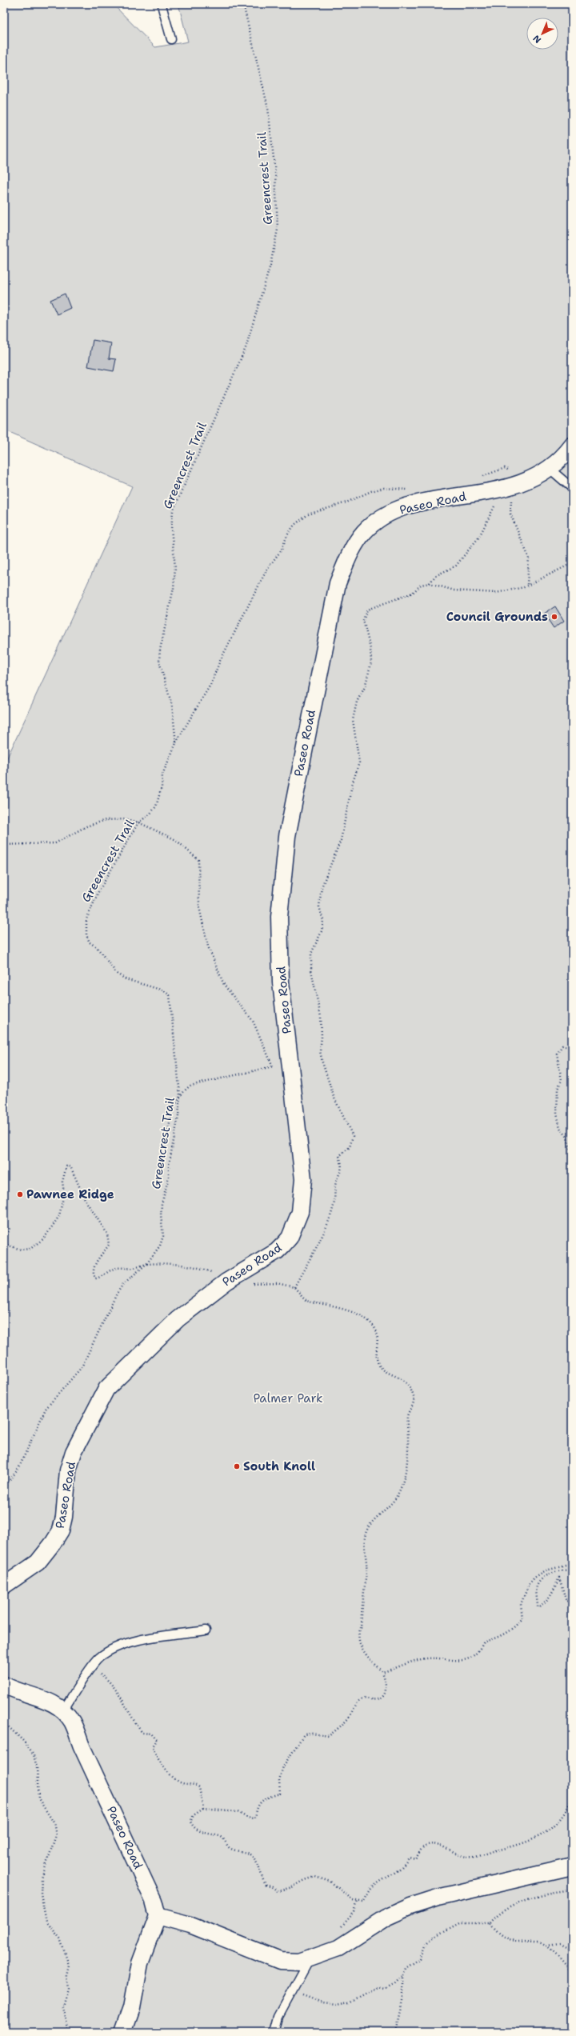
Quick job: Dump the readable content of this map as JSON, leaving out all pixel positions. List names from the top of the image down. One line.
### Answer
{"streets":{"street":["Paseo Road"],"path":["Greencrest Trail"]},"parks":["Palmer Park"],"places":["Council Grounds","Pawnee Ridge","South Knoll"],"north":"bottom left"}
